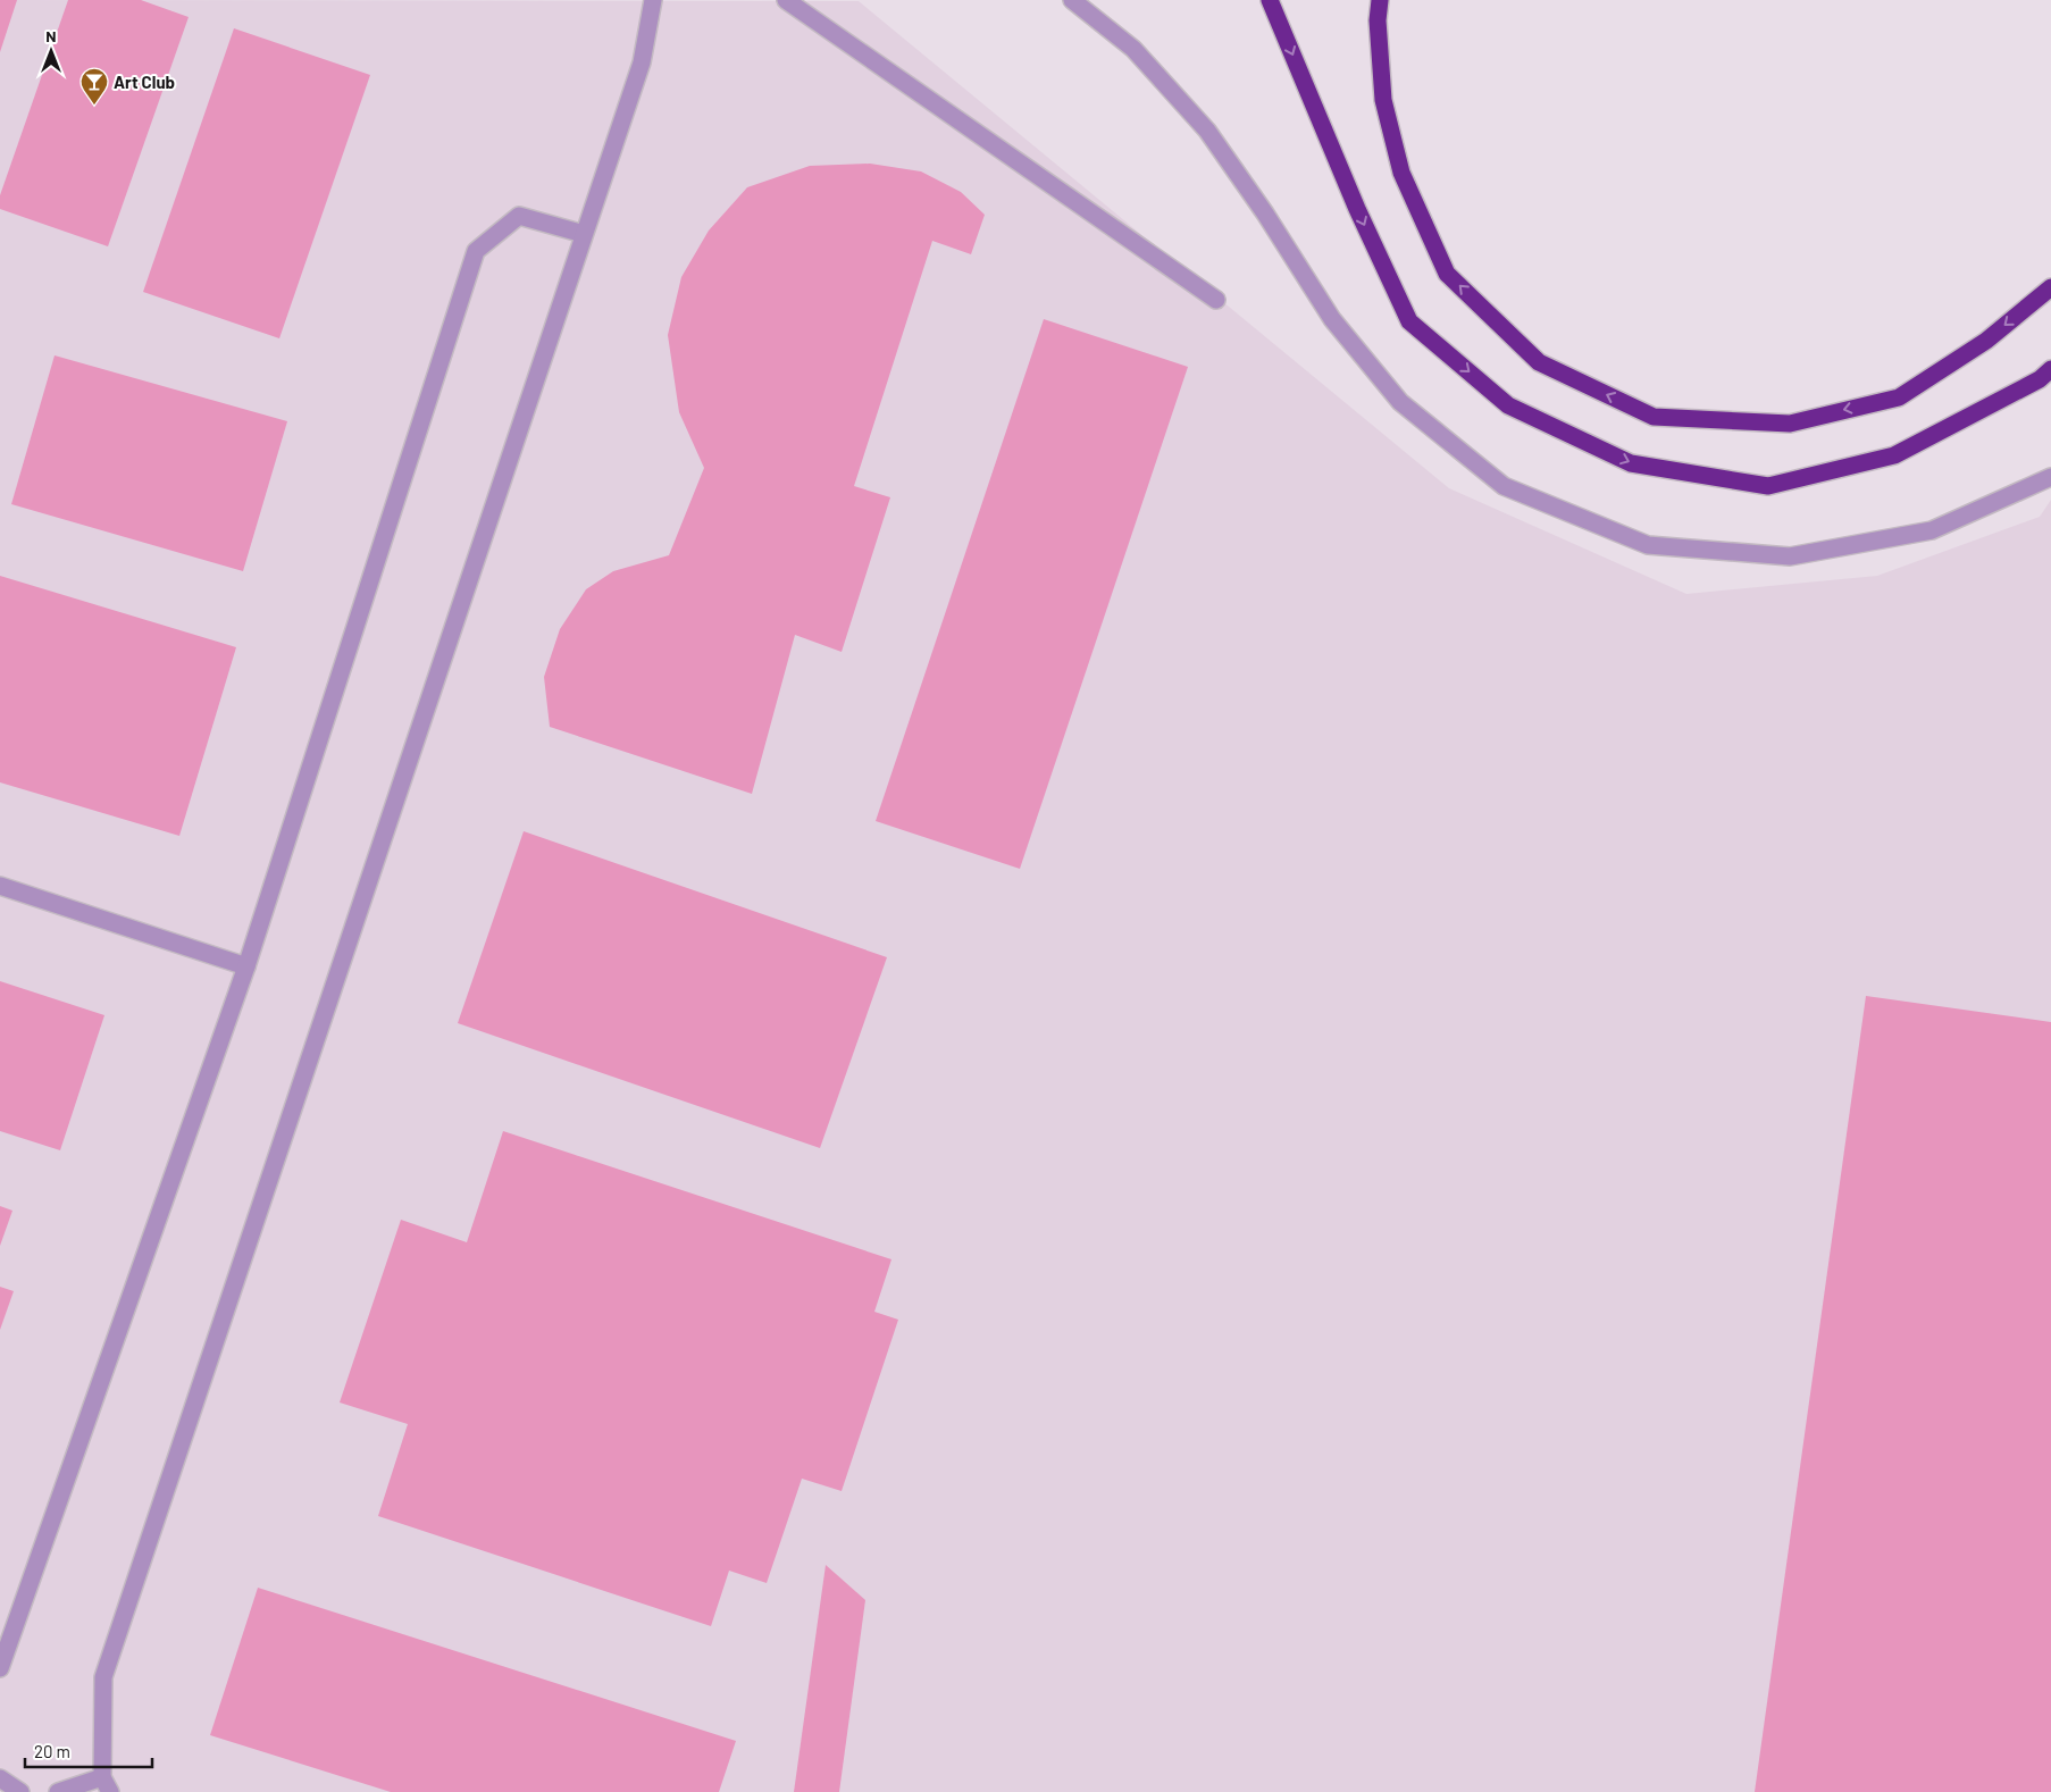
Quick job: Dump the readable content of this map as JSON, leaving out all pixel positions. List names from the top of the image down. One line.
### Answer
{"places":{"bar":["Art Club"]},"scale_bar":"20 m","north":"top"}
